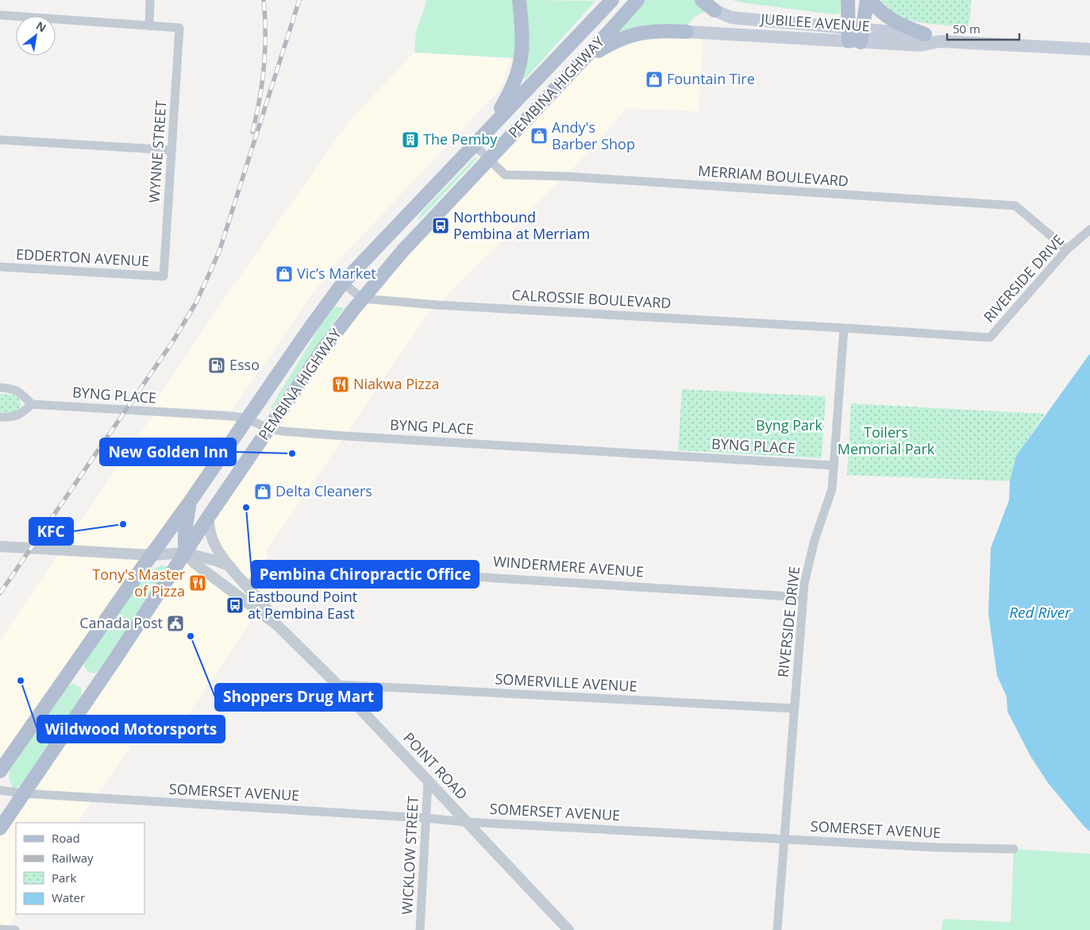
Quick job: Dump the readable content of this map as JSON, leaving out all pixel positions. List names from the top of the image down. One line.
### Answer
{"streets":{"main road":["JUBILEE AVENUE","PEMBINA HIGHWAY"],"street":["WYNNE STREET","MERRIAM BOULEVARD","EDDERTON AVENUE","RIVERSIDE DRIVE","CALROSSIE BOULEVARD","BYNG PLACE","WINDERMERE AVENUE","SOMERVILLE AVENUE","POINT ROAD","SOMERSET AVENUE","WICKLOW STREET"]},"crossings":[["PEMBINA HIGHWAY","MERRIAM BOULEVARD"],["PEMBINA HIGHWAY","CALROSSIE BOULEVARD"],["PEMBINA HIGHWAY","BYNG PLACE"],["PEMBINA HIGHWAY","POINT ROAD"],["PEMBINA HIGHWAY","SOMERSET AVENUE"],["WYNNE STREET","EDDERTON AVENUE"],["MERRIAM BOULEVARD","RIVERSIDE DRIVE"],["RIVERSIDE DRIVE","CALROSSIE BOULEVARD"],["RIVERSIDE DRIVE","BYNG PLACE"],["RIVERSIDE DRIVE","WINDERMERE AVENUE"],["RIVERSIDE DRIVE","SOMERVILLE AVENUE"],["RIVERSIDE DRIVE","SOMERSET AVENUE"],["WINDERMERE AVENUE","POINT ROAD"],["SOMERVILLE AVENUE","POINT ROAD"],["POINT ROAD","SOMERSET AVENUE"],["POINT ROAD","WICKLOW STREET"],["SOMERSET AVENUE","WICKLOW STREET"]],"water":["Red River"],"parks":["Byng Park","Toilers Memorial Park"],"places":{"shop":["Fountain Tire","Andy's Barber Shop","Vic’s Market","Delta Cleaners"],"building":["The Pemby"],"bus stop":["Northbound Pembina at Merriam","Eastbound Point at Pembina East"],"fuel station":["Esso"],"restaurant":["Niakwa Pizza","Tony's Master of Pizza"],"other":["New Golden Inn","Pembina Chiropractic Office","KFC","Shoppers Drug Mart","Wildwood Motorsports"],"public building":["Canada Post"]},"legend":["Road","Railway","Park","Water"],"scale_bar":"50 m","north":"top right"}
